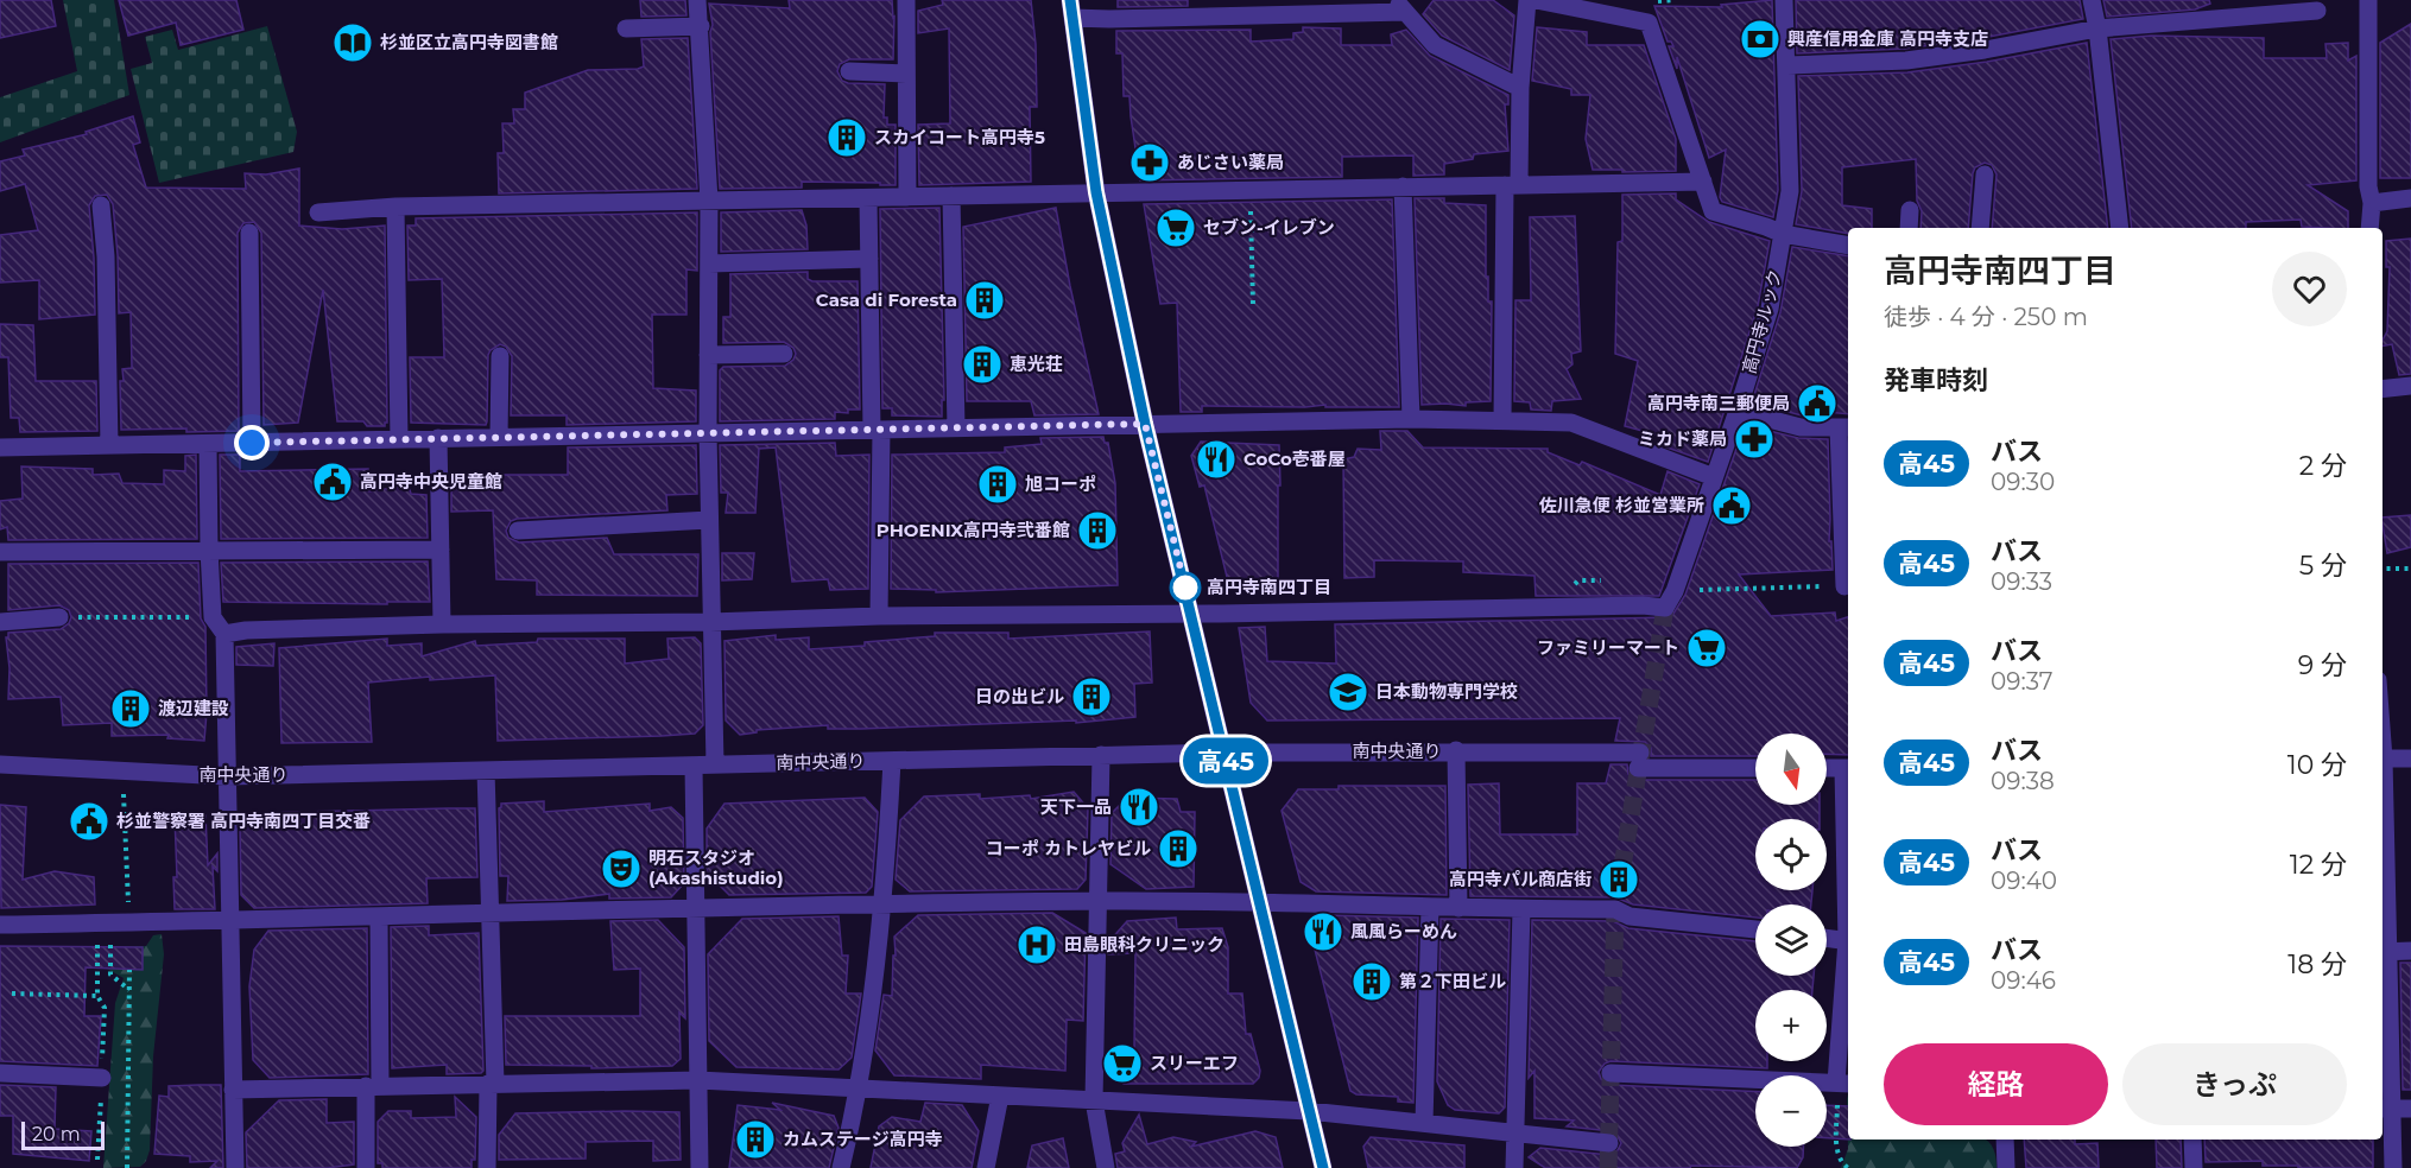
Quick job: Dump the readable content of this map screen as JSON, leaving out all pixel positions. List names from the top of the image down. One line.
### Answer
{"streets":{"street":["高円寺ルック","南中央通り"]},"places":{"bank":["興産信用金庫 高円寺支店"],"library":["杉並区立高円寺図書館"],"building":["スカイコート高円寺5","Casa di Foresta","恵光荘","旭コーポ","PHOENIX高円寺弐番館","日の出ビル","渡辺建設","コーポ カトレヤビル","高円寺パル商店街","第２下田ビル","カムステージ高円寺"],"pharmacy":["あじさい薬局","ミカド薬局"],"supermarket":["セブン-イレブン","ファミリーマート","スリーエフ"],"public building":["高円寺南三郵便局","高円寺中央児童館","佐川急便 杉並営業所","杉並警察署 高円寺南四丁目交番"],"restaurant":["CoCo壱番屋","天下一品","風風らーめん"],"other":["高円寺南四丁目"],"school or university":["日本動物専門学校"],"theatre":["明石スタジオ (Akashistudio)"],"hospital":["田島眼科クリニック"]},"lines":["bus line 高45"],"scale_bar":"20 m","north":"bottom","page":{"on_map":"高45","heading":[["高円寺南四丁目","徒歩 · 4 分 · 250 m"],"発車時刻"],"list":[{"mark":"高45","name":"バス","note":"09:30","value":"2 分"},{"mark":"高45","name":"バス","note":"09:33","value":"5 分"},{"mark":"高45","name":"バス","note":"09:37","value":"9 分"},{"mark":"高45","name":"バス","note":"09:38","value":"10 分"},{"mark":"高45","name":"バス","note":"09:40","value":"12 分"},{"mark":"高45","name":"バス","note":"09:46","value":"18 分"}],"map_buttons":["+","−"],"buttons":["経路","きっぷ"],"scale":"20 m"}}
